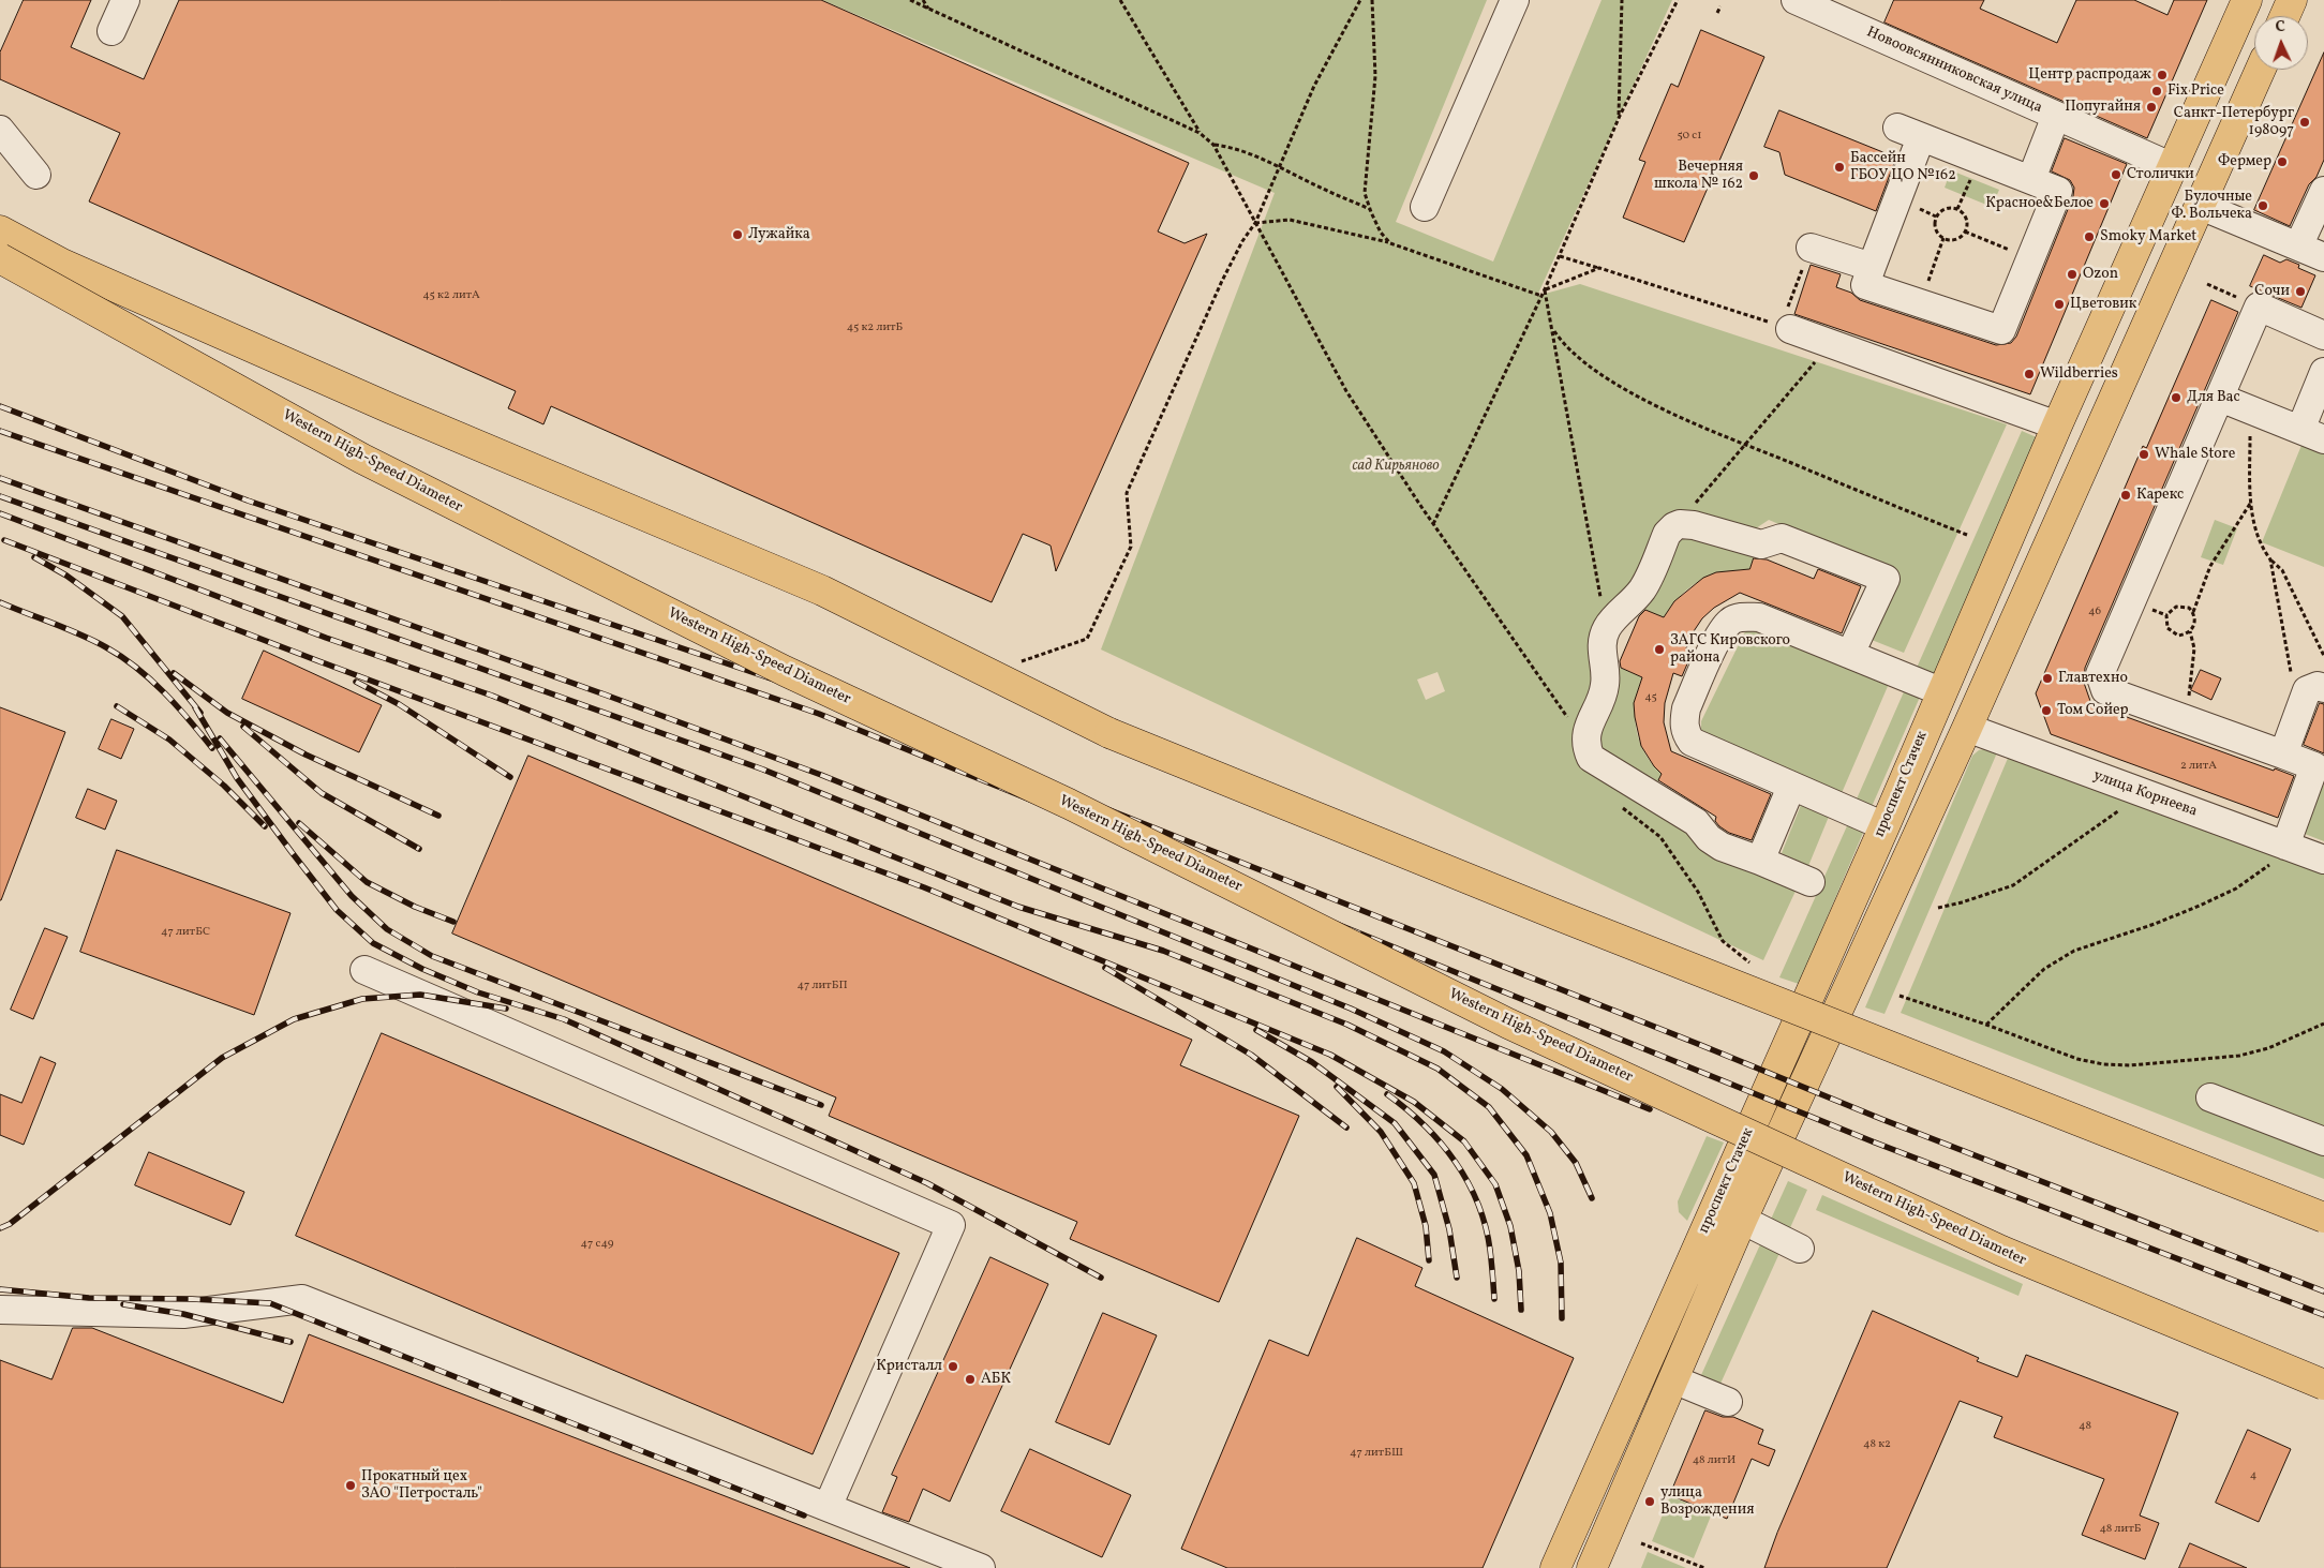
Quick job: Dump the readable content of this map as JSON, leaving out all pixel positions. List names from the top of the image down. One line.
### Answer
{"streets":{"main road":["Western High-Speed Diameter","проспект Стачек"],"street":["Новоовсянниковская улица","улица Корнеева"]},"crossings":[["Новоовсянниковская улица","проспект Стачек"],["проспект Стачек","улица Корнеева"]],"parks":["сад Кирьяново"],"places":["Центр распродаж","Fix Price","Попугайня","Санкт-Петербург 198097","Фермер","Бассейн ГБОУ ЦО №162","Столички","Вечерняя школа № 162","Красное&Белое","Булочные Ф. Вольчека","Лужайка","Smoky Market","Ozon","Сочи","Цветовик","Wildberries","Для Вас","Whale Store","Карекс","ЗАГС Кировского района","Главтехно","Том Сойер","Кристалл","АБК","Прокатный цех ЗАО \"Петросталь\"","улица Возрождения"],"house_numbers":["50 с1","45 к2 литА","45 к2 литБ","46","45","2 литА","47 литБС","47 литБП","47 с49","48","48 к2","47 литБШ","48 литИ","4","48 литБ"],"north":"top"}
